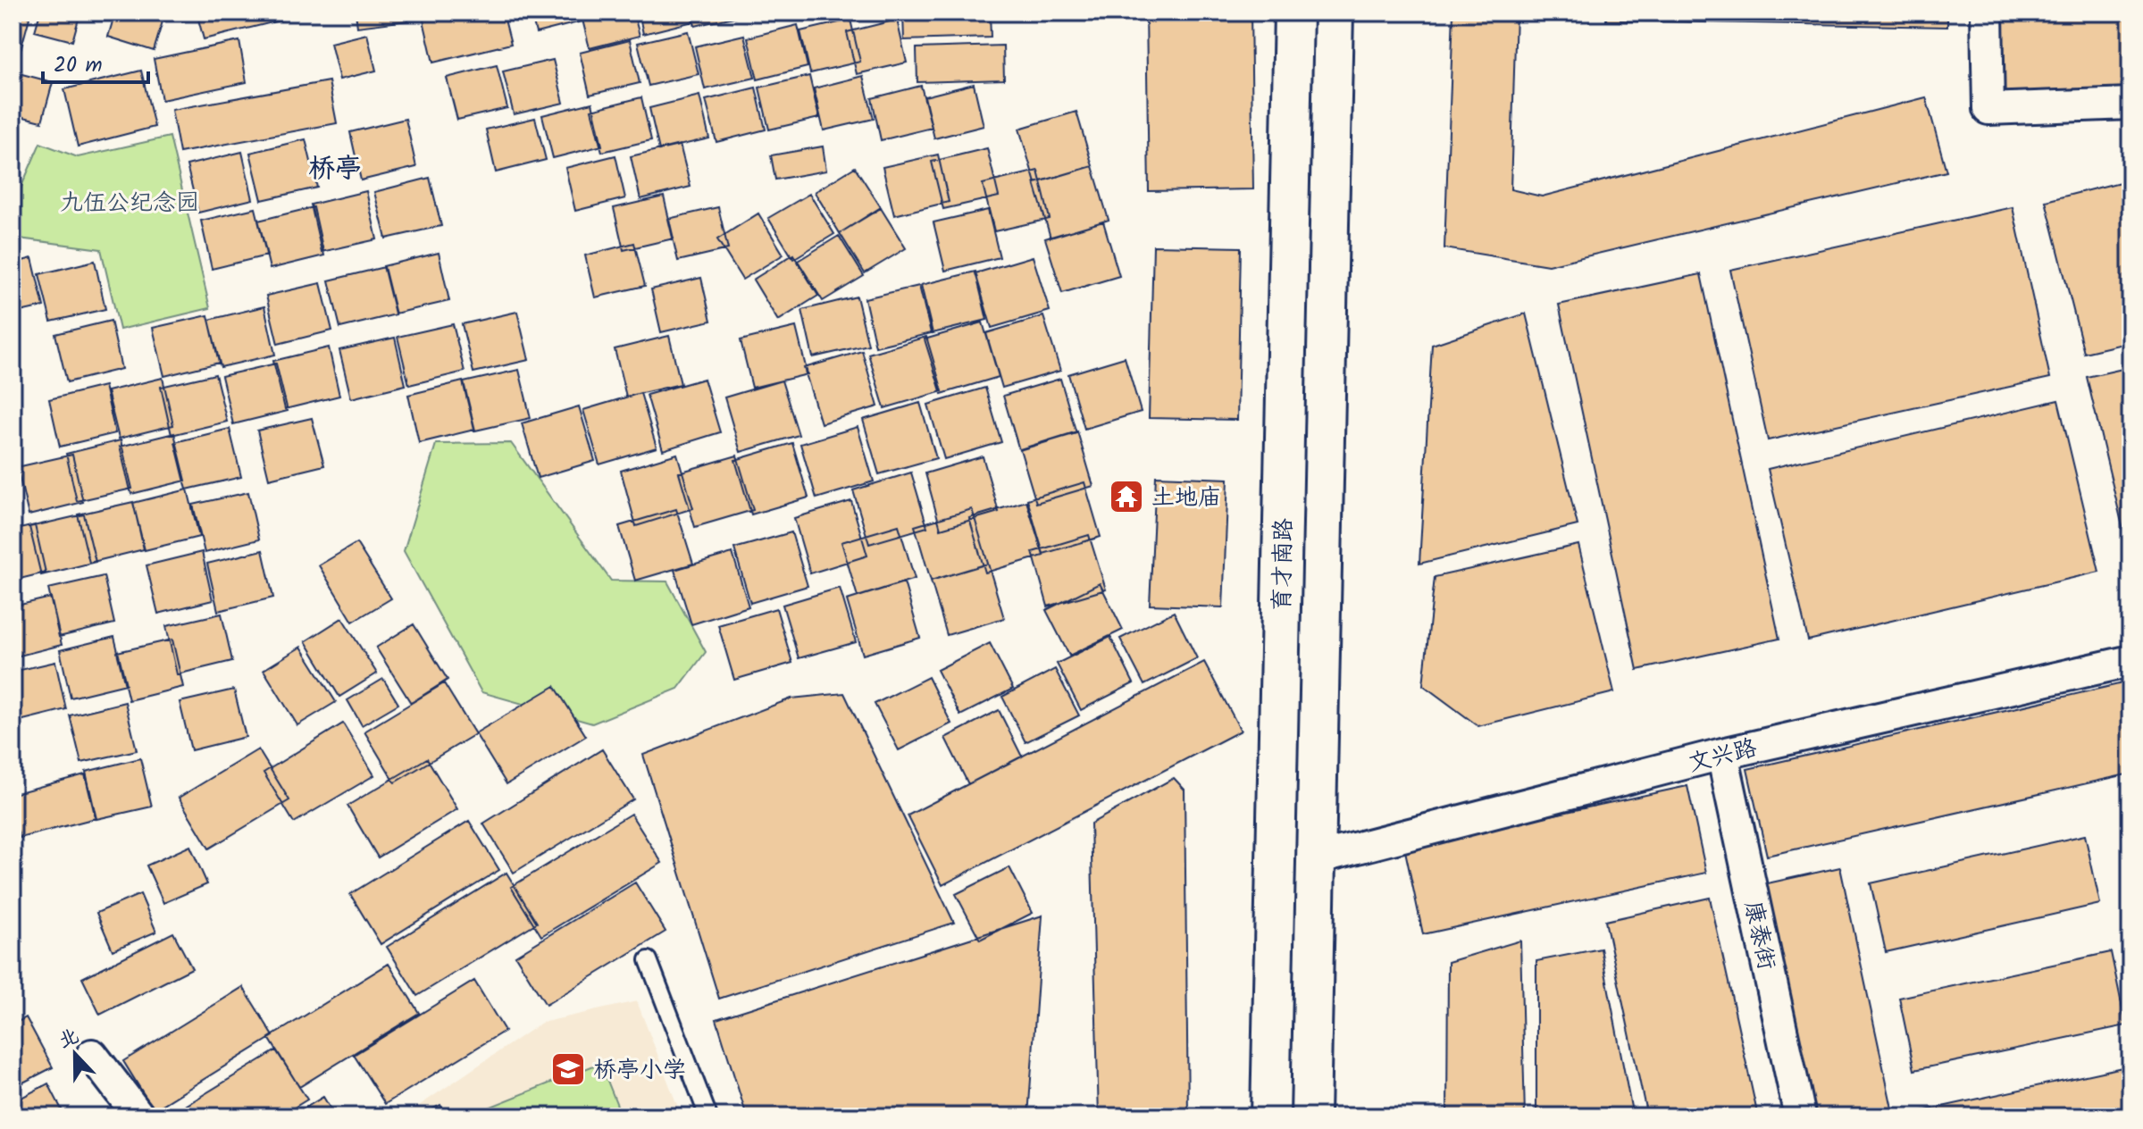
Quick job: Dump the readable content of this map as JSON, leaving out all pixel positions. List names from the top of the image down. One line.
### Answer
{"streets":{"street":["育才南路","文兴路","康泰街"]},"crossings":[["育才南路","文兴路"],["文兴路","康泰街"]],"districts":["桥亭"],"parks":["九伍公纪念园"],"places":{"temple":["土地庙"],"school or university":["桥亭小学"]},"scale_bar":"20 m","north":"top"}
